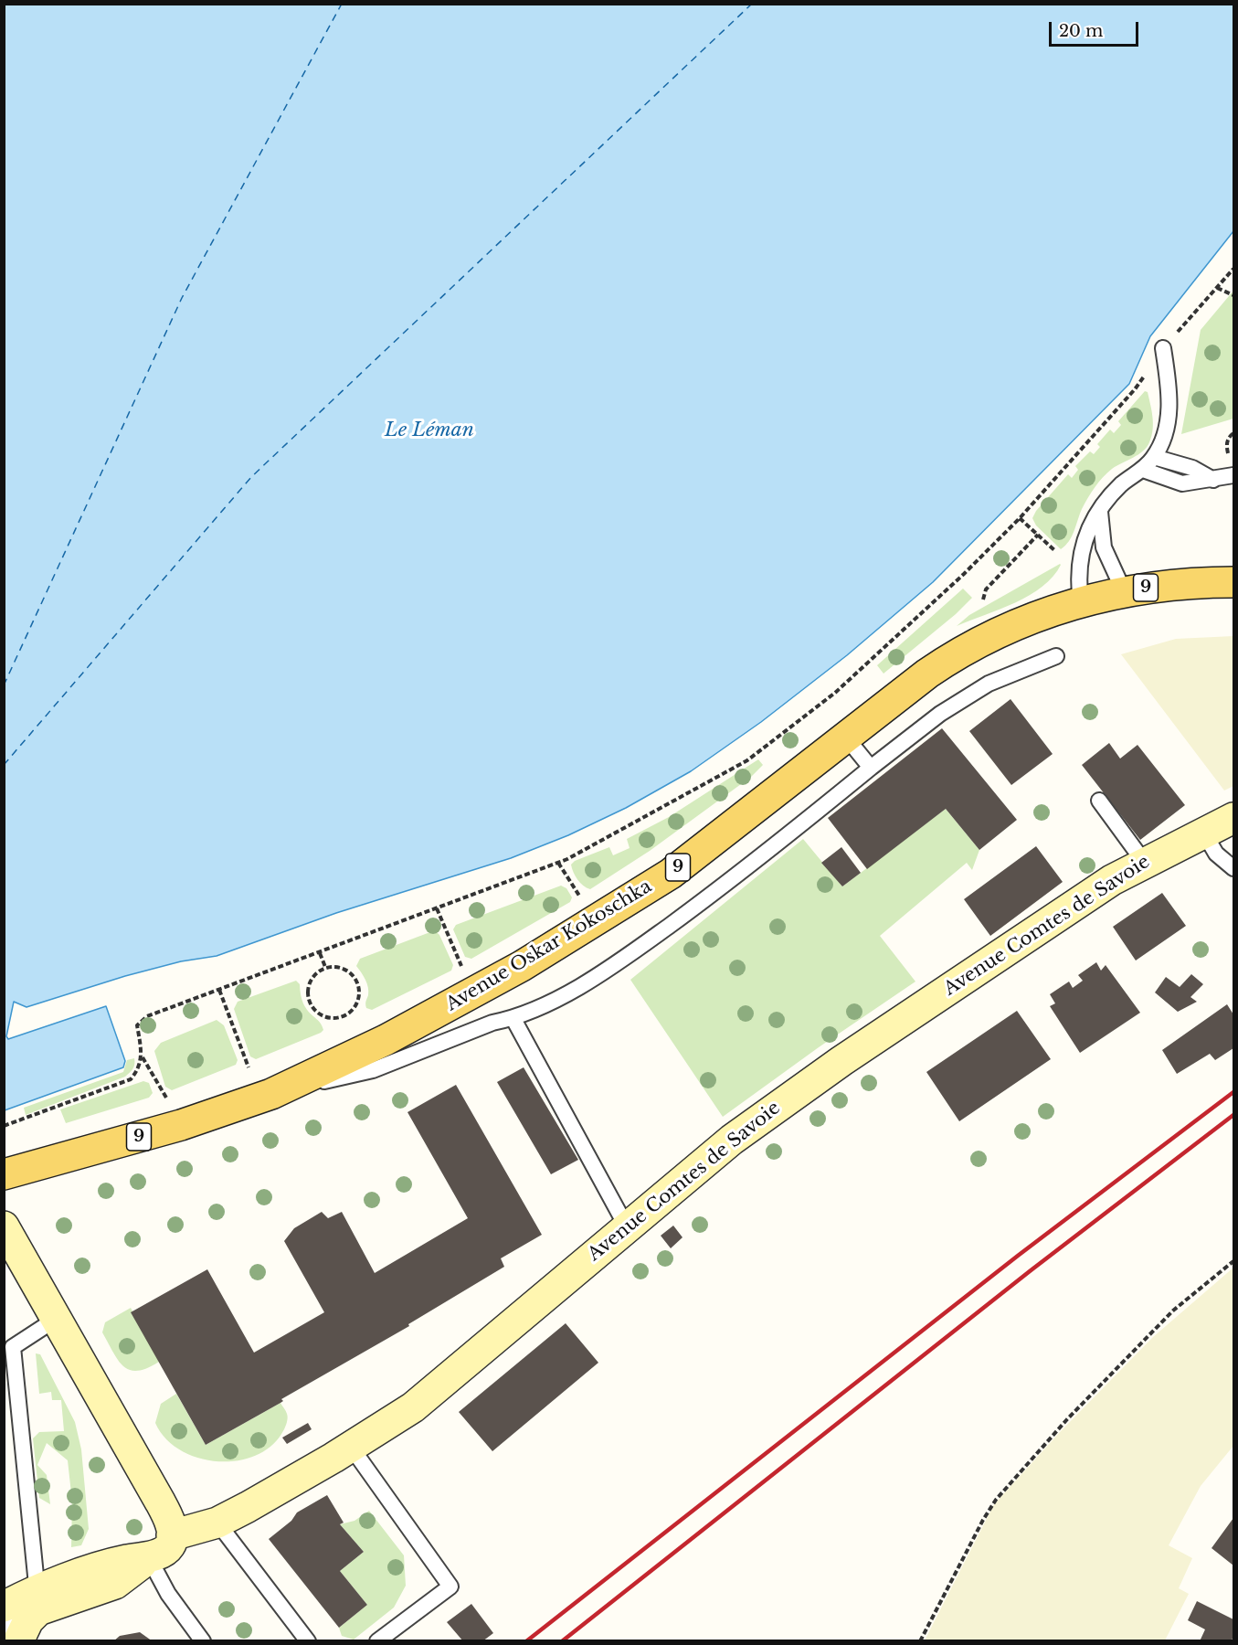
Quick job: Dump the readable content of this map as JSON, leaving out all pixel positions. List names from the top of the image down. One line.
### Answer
{"streets":{"main road":["9","Avenue Oskar Kokoschka"],"street":["Avenue Comtes de Savoie"]},"water":["Le Léman"],"scale_bar":"20 m"}
